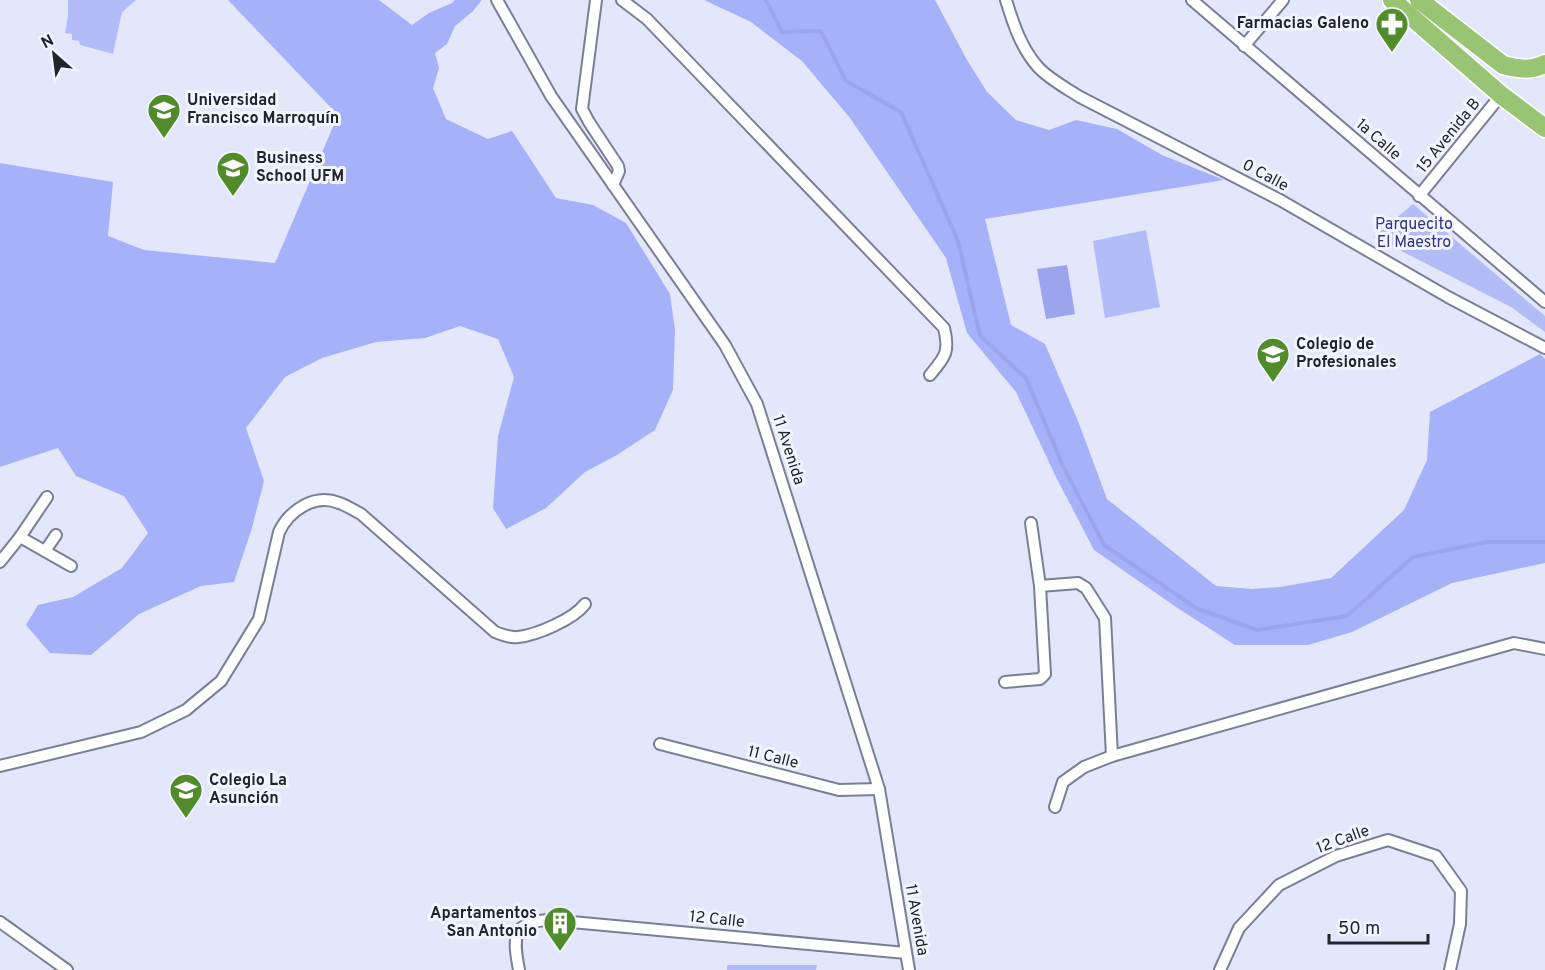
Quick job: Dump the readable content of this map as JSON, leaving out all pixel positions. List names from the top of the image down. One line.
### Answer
{"streets":{"street":["15 Avenida B","1a Calle","0 Calle","11 Avenida","11 Calle","12 Calle"]},"crossings":[["15 Avenida B","1a Calle"],["11 Avenida","11 Calle"],["11 Avenida","12 Calle"]],"parks":["Parquecito El Maestro"],"places":{"pharmacy":["Farmacias Galeno"],"school or university":["Universidad Francisco Marroquín","Business School UFM","Colegio de Profesionales","Colegio La Asunción"],"building":["Apartamentos San Antonio"]},"scale_bar":"50 m","north":"top left"}
